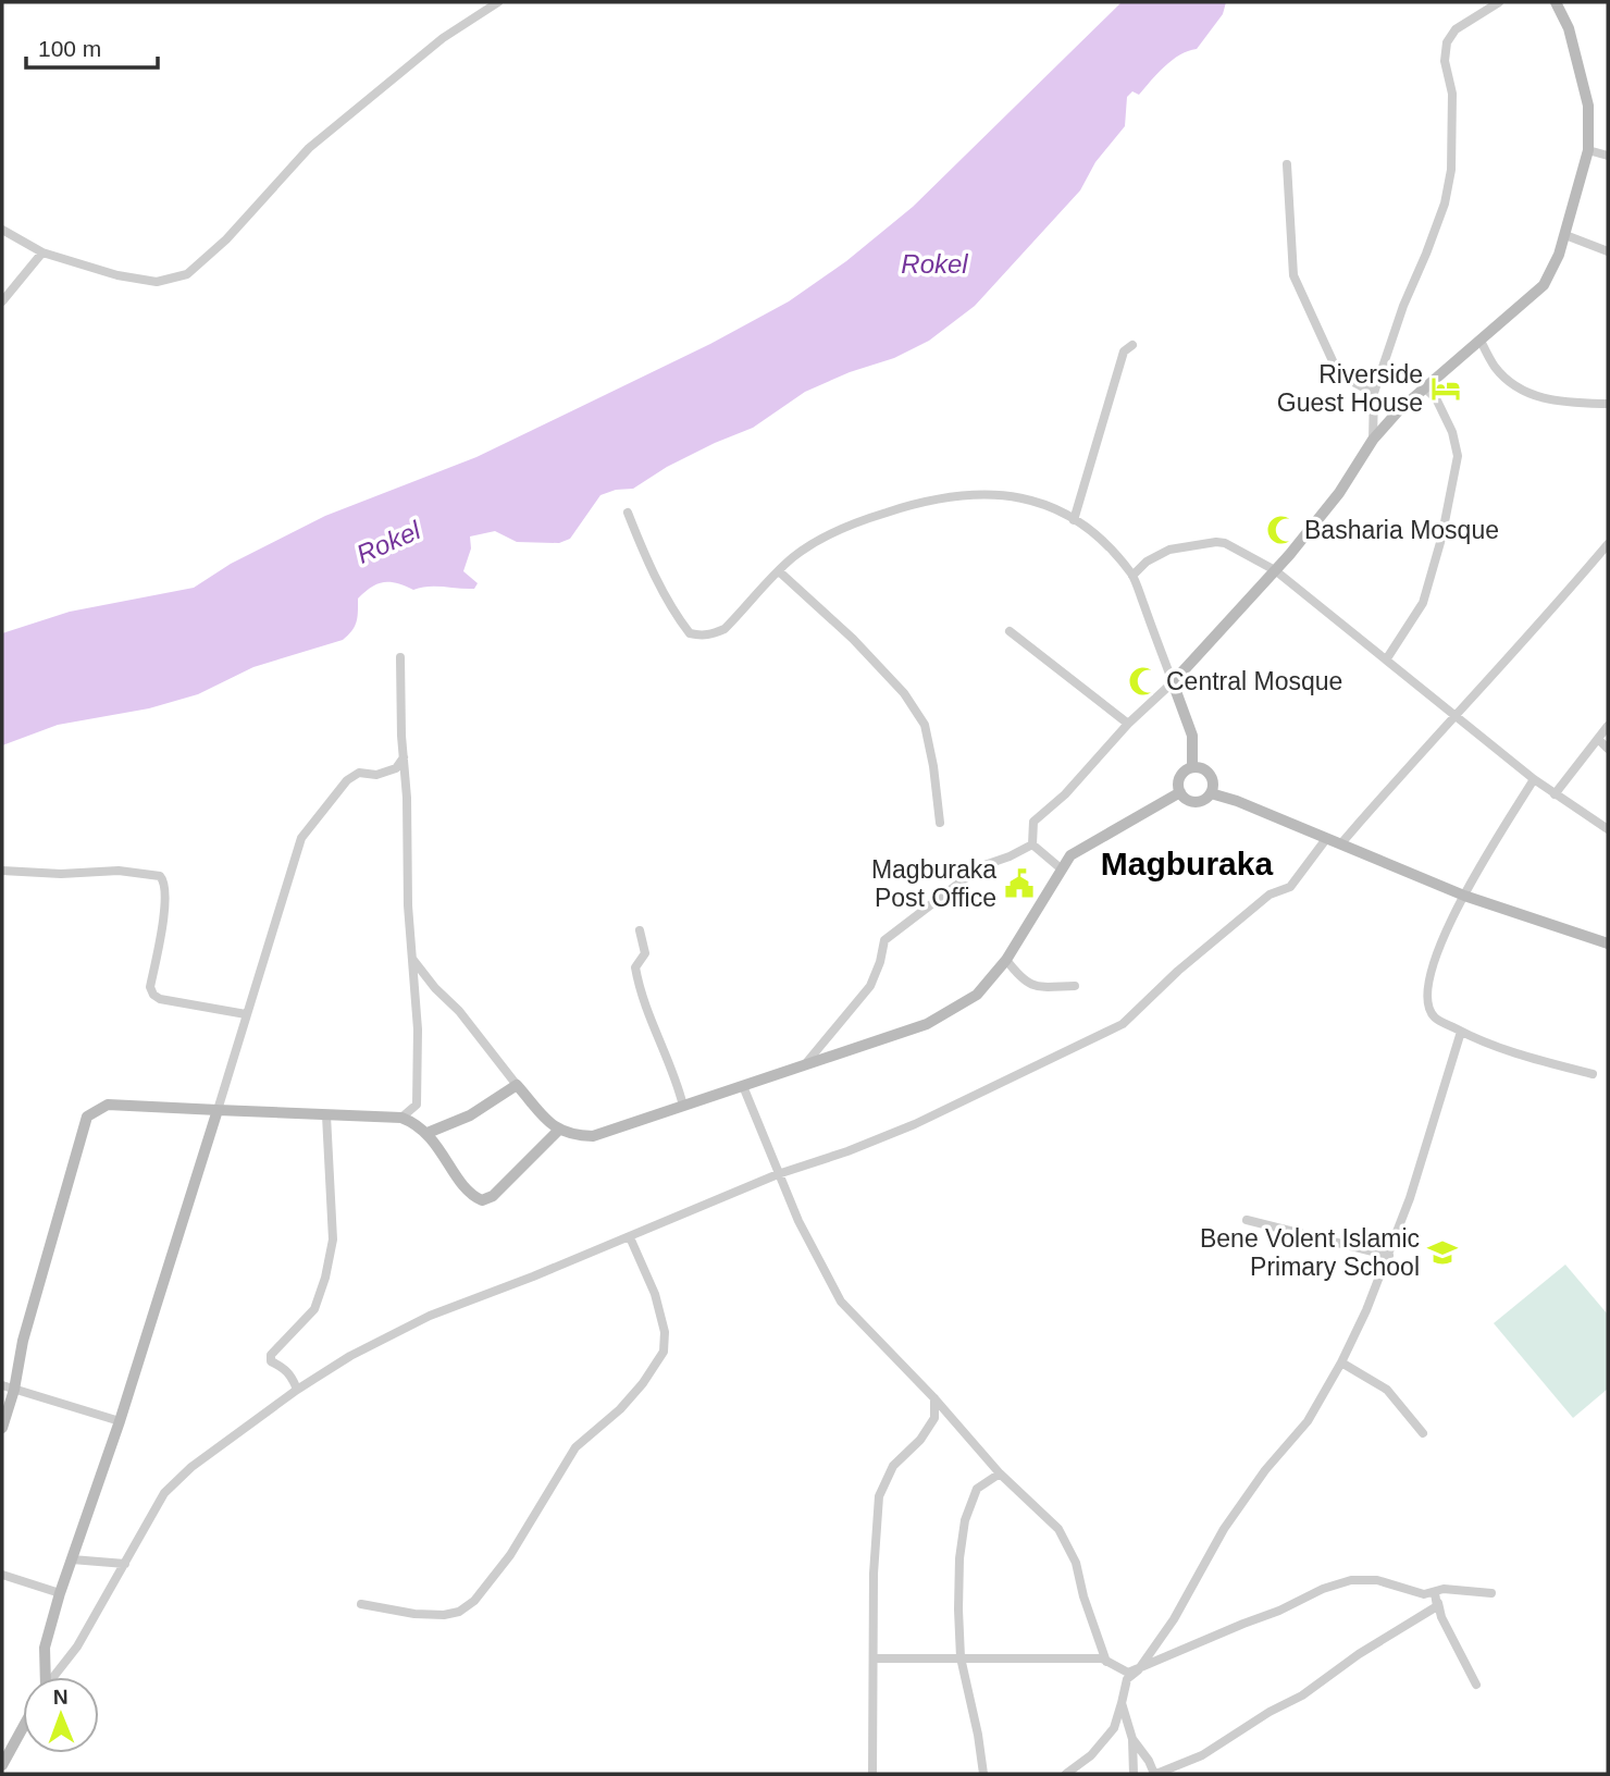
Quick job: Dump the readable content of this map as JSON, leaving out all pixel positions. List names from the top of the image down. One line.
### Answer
{"districts":["Magburaka"],"water":["Rokel"],"places":{"hotel":["Riverside Guest House"],"mosque":["Basharia Mosque","Central Mosque"],"public building":["Magburaka Post Office"],"school or university":["Bene Volent Islamic Primary School"]},"scale_bar":"100 m","north":"top"}
